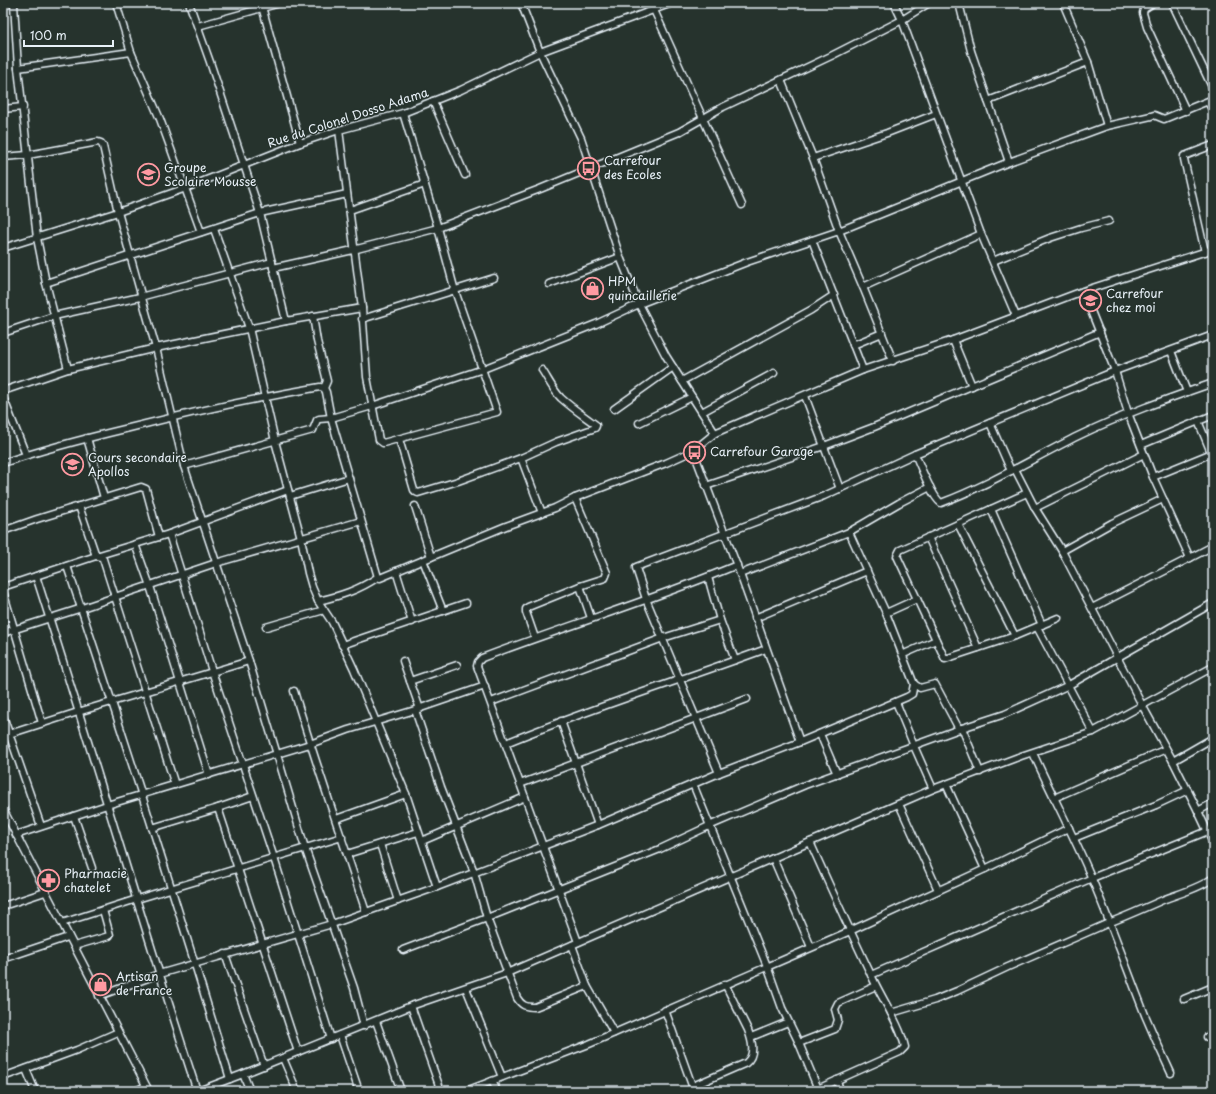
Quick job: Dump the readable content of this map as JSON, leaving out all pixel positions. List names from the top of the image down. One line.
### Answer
{"streets":{"street":["Rue du Colonel Dosso Adama"]},"places":{"bus stop":["Carrefour des Ecoles","Carrefour Garage"],"school or university":["Groupe Scolaire Mousse","Carrefour chez moi","Cours secondaire Apollos"],"shop":["HPM quincaillerie","Artisan de France"],"pharmacy":["Pharmacie chatelet"]},"scale_bar":"100 m"}
